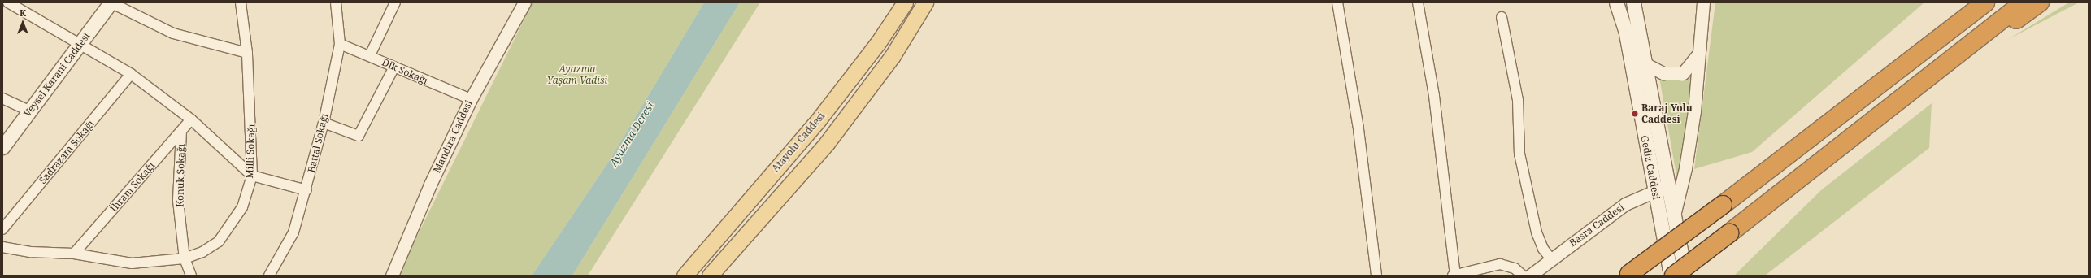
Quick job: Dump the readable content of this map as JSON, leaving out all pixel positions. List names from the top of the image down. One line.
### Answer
{"streets":{"main road":["Veysel Karani Caddesi","Atayolu Caddesi","Gediz Caddesi"],"street":["Dik Sokağı","Mandıra Caddesi","Battal Sokağı","Milli Sokağı","Sadrazam Sokağı","Konuk Sokağı","İhram Sokağı","Basra Caddesi"]},"crossings":[["Dik Sokağı","Mandıra Caddesi"],["Dik Sokağı","Battal Sokağı"],["Milli Sokağı","Konuk Sokağı"],["Milli Sokağı","İhram Sokağı"],["Gediz Caddesi","Basra Caddesi"],["Konuk Sokağı","İhram Sokağı"]],"water":["Ayazma Deresi"],"parks":["Ayazma Yaşam Vadisi"],"places":["Baraj Yolu Caddesi"],"north":"top"}
